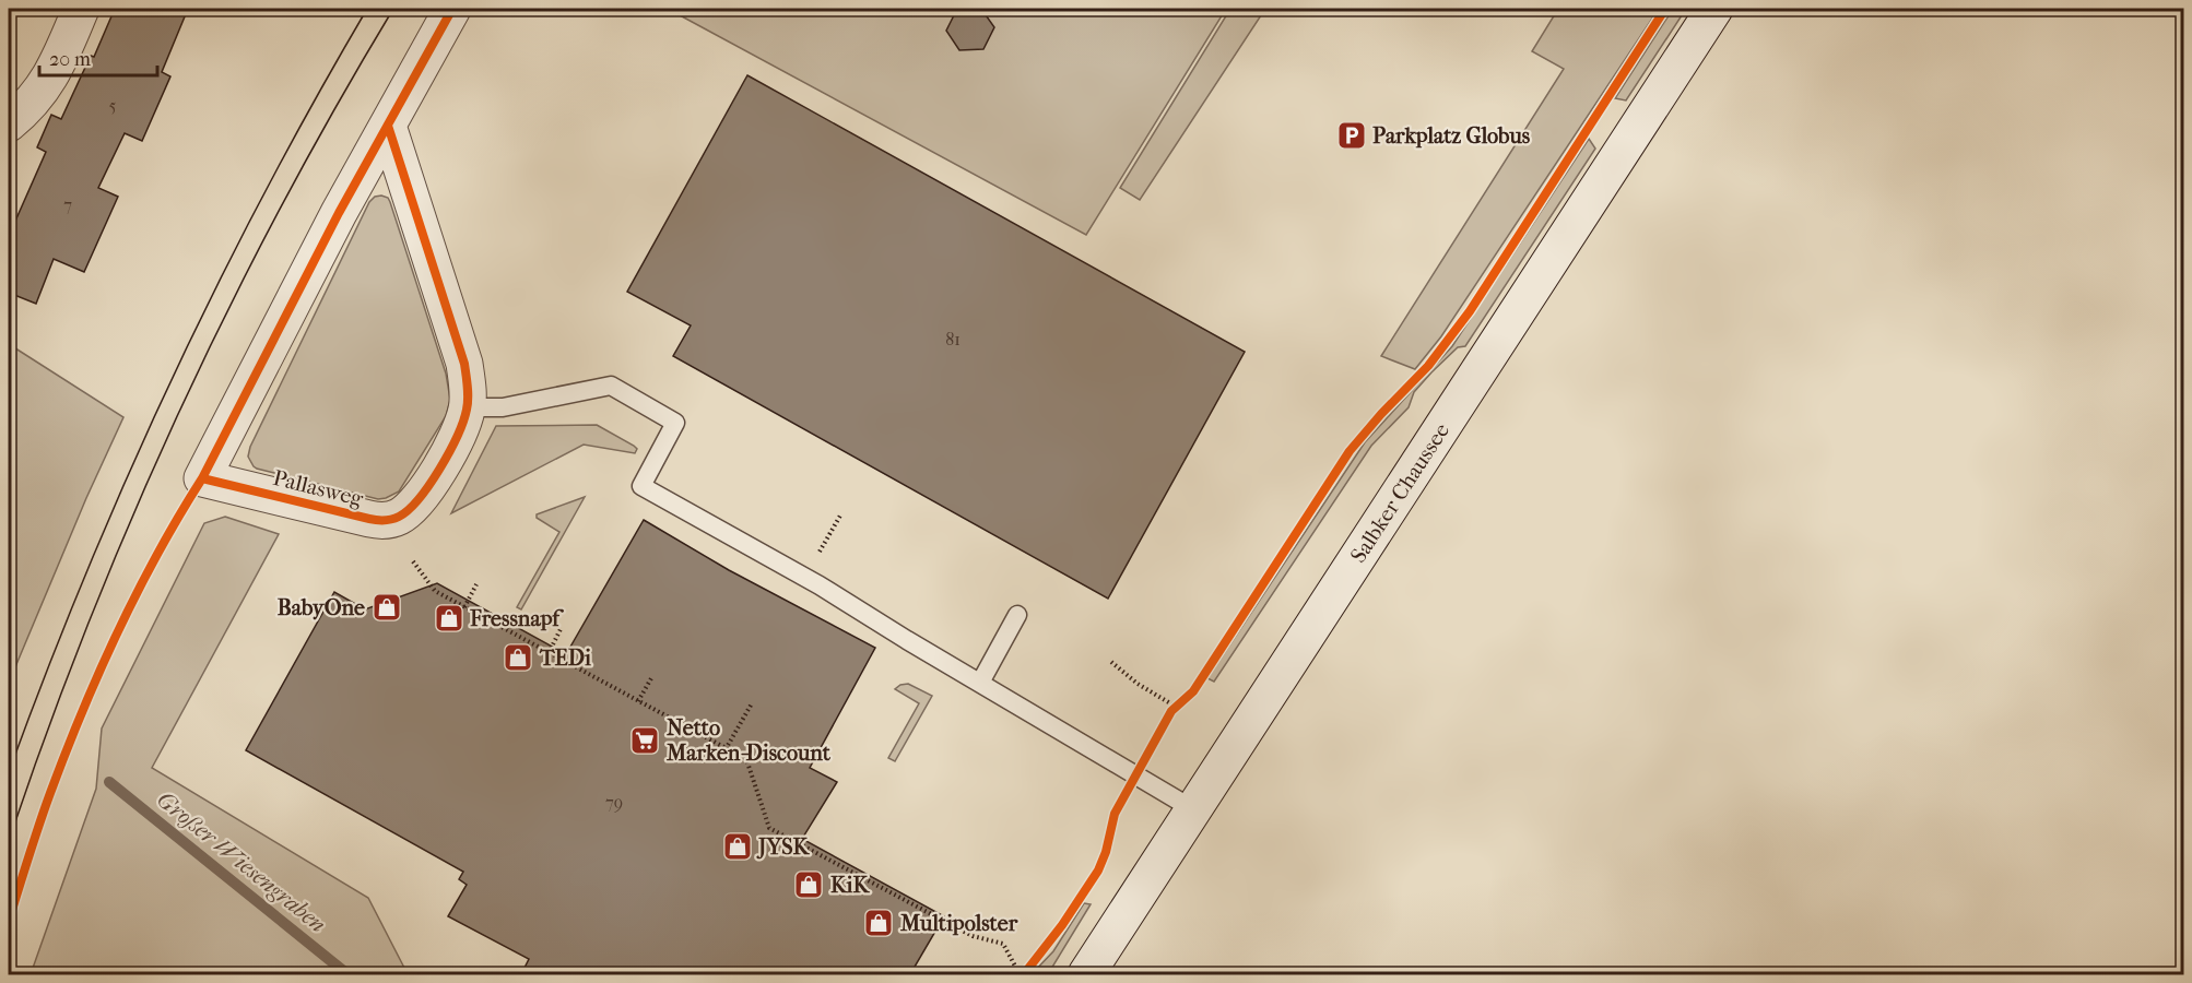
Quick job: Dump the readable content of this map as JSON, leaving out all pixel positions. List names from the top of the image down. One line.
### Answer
{"streets":{"street":["Pallasweg","Salbker Chaussee"]},"water":["Großer Wiesengraben"],"places":{"parking":["Parkplatz Globus"],"shop":["BabyOne","Fressnapf","TEDi","JYSK","KiK","Multipolster"],"supermarket":["Netto Marken-Discount"]},"house_numbers":["5","7","81","79"],"scale_bar":"20 m"}
